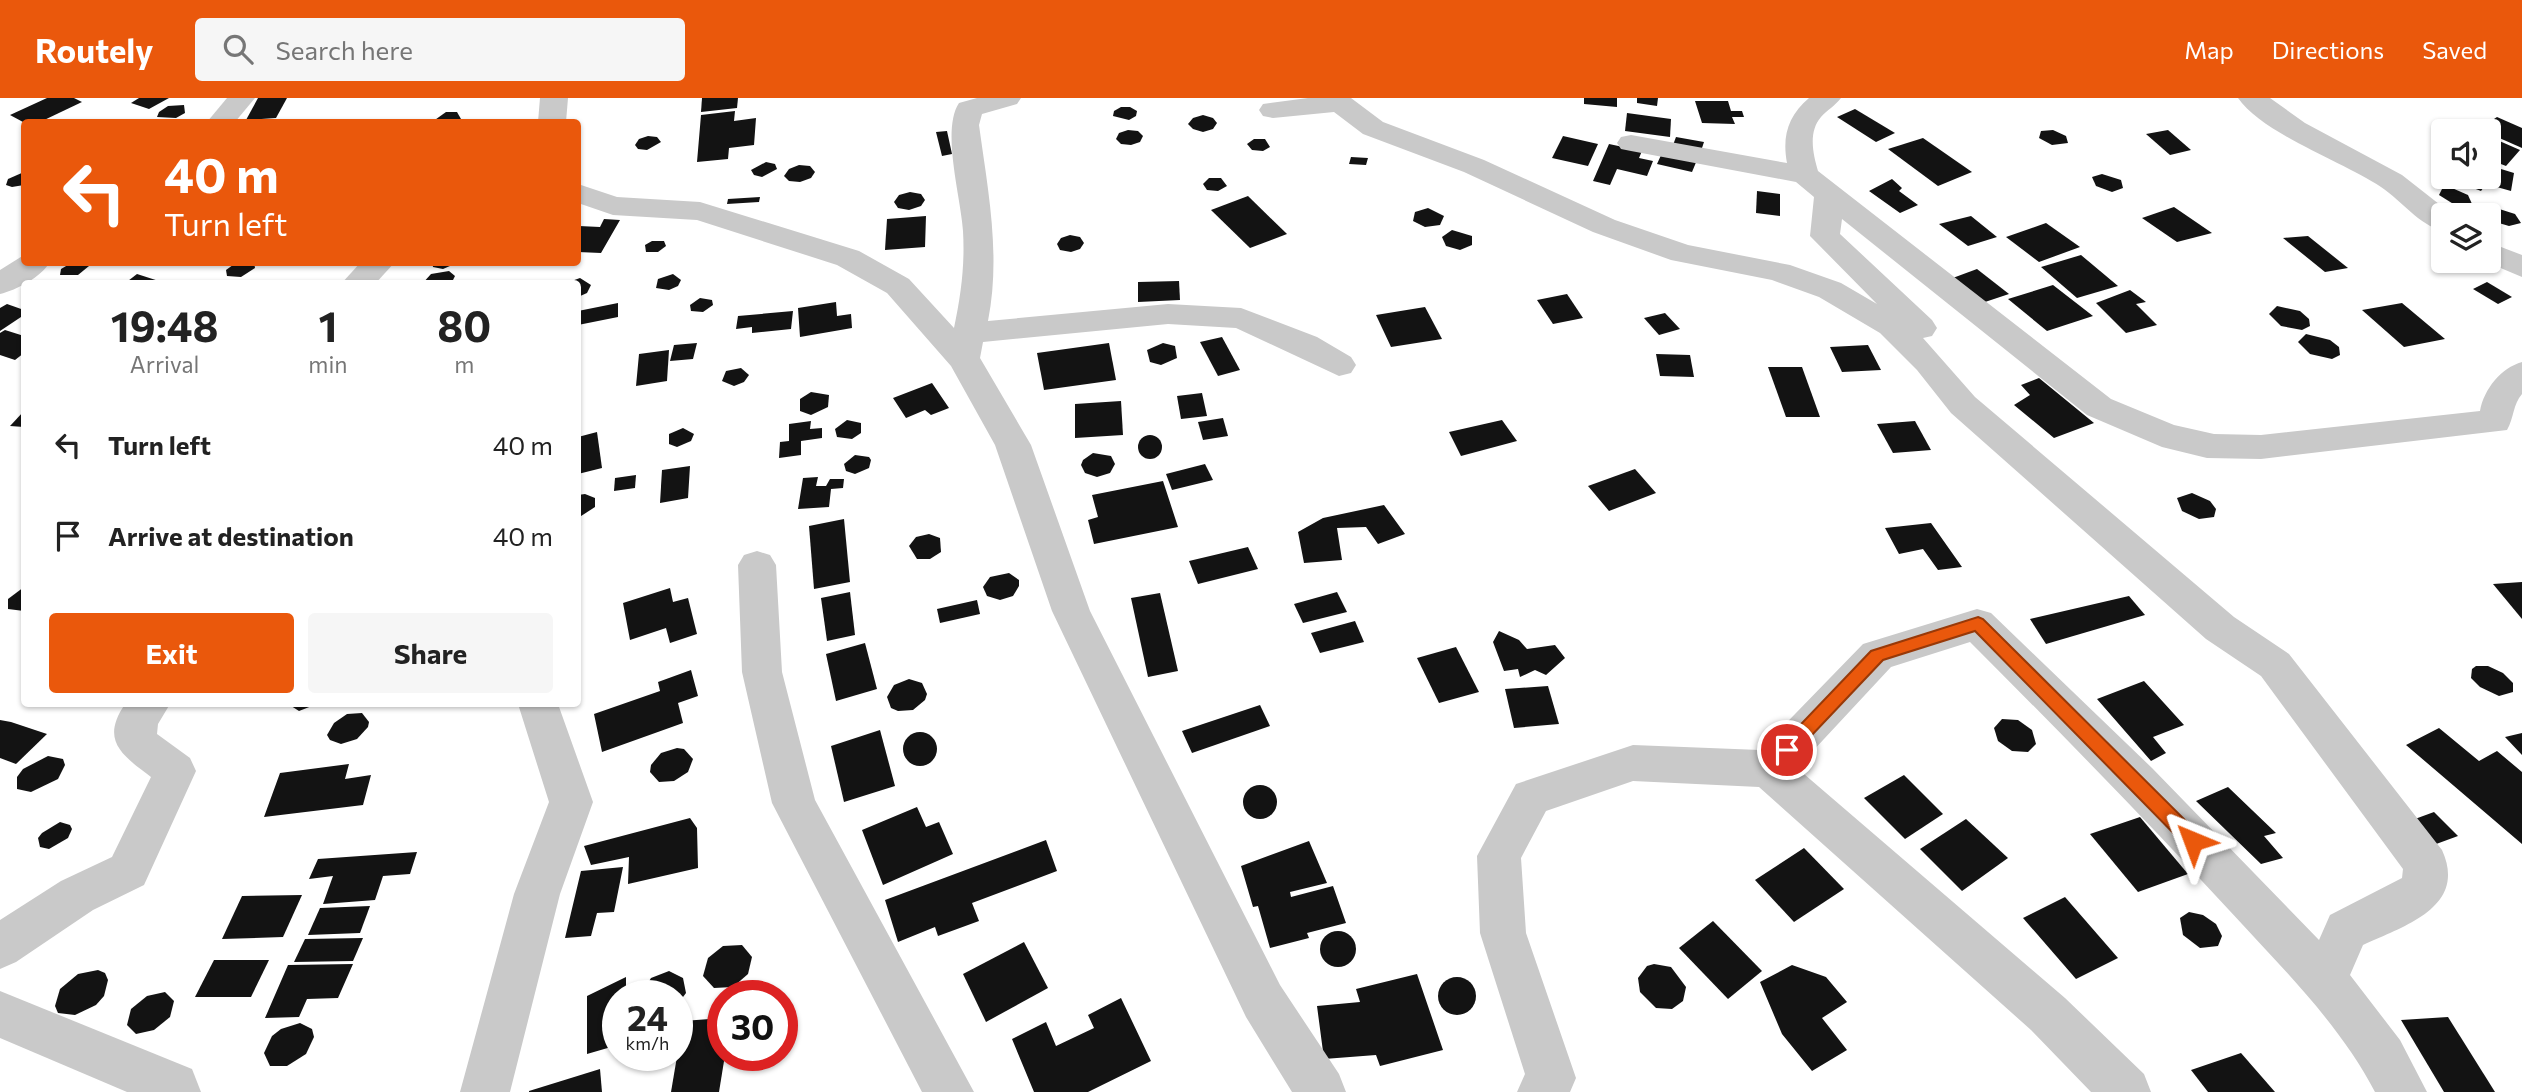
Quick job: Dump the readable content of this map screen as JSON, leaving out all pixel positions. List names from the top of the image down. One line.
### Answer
{"page":{"header":"Routely","search":"Search here","nav":["Map","Directions","Saved"],"turn":["40 m","Turn left"],"eta":["19:48","Arrival","1","min","80","m"],"list":[{"name":"Turn left","value":"40 m"},{"name":"Arrive at destination","value":"40 m"}],"buttons":["Exit","Share"],"speed":"24 km/h","limit":"30"}}
